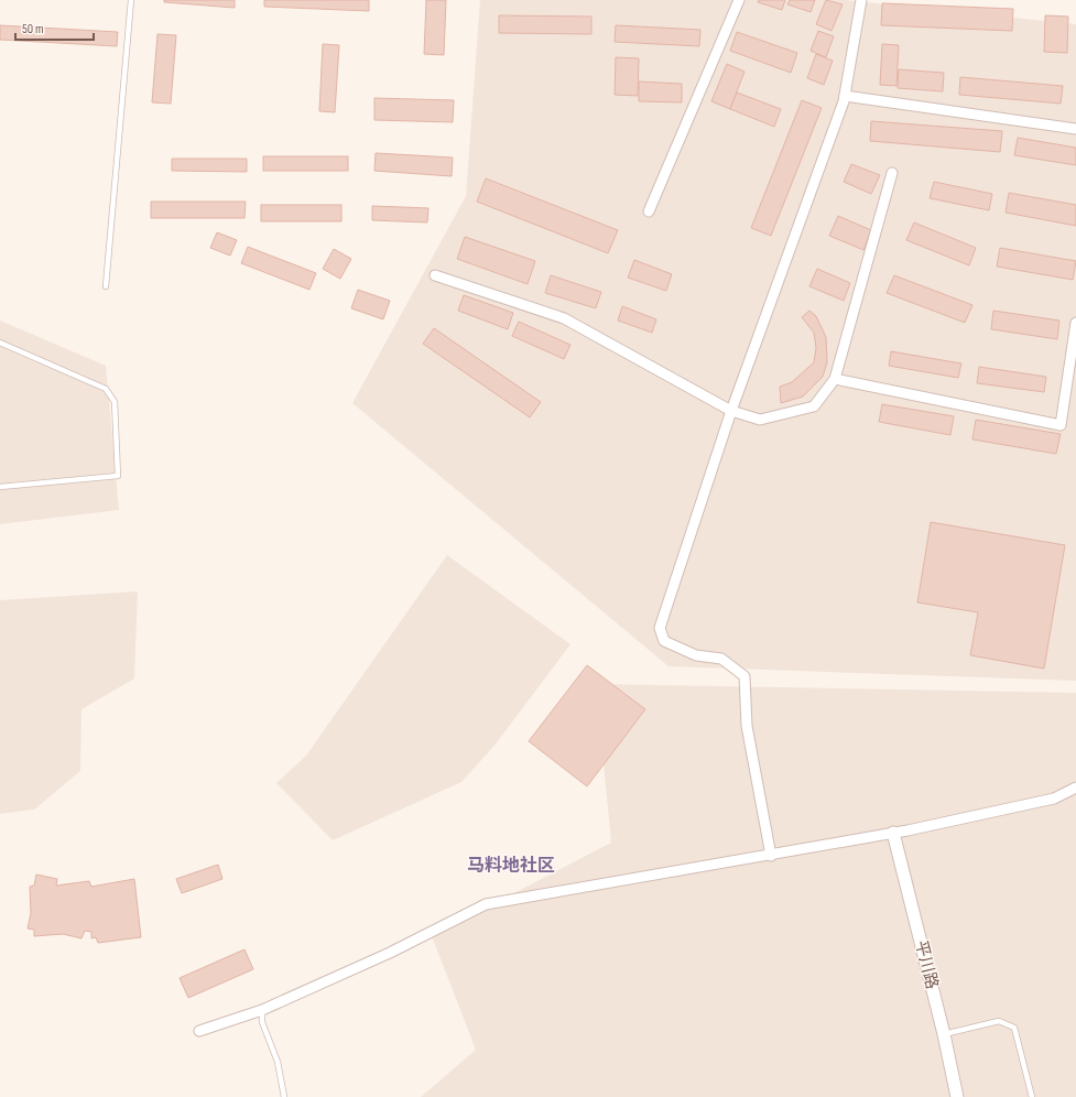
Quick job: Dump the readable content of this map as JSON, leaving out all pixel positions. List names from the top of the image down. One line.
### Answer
{"streets":{"street":["平川路"]},"districts":["马料地社区"],"scale_bar":"50 m"}
